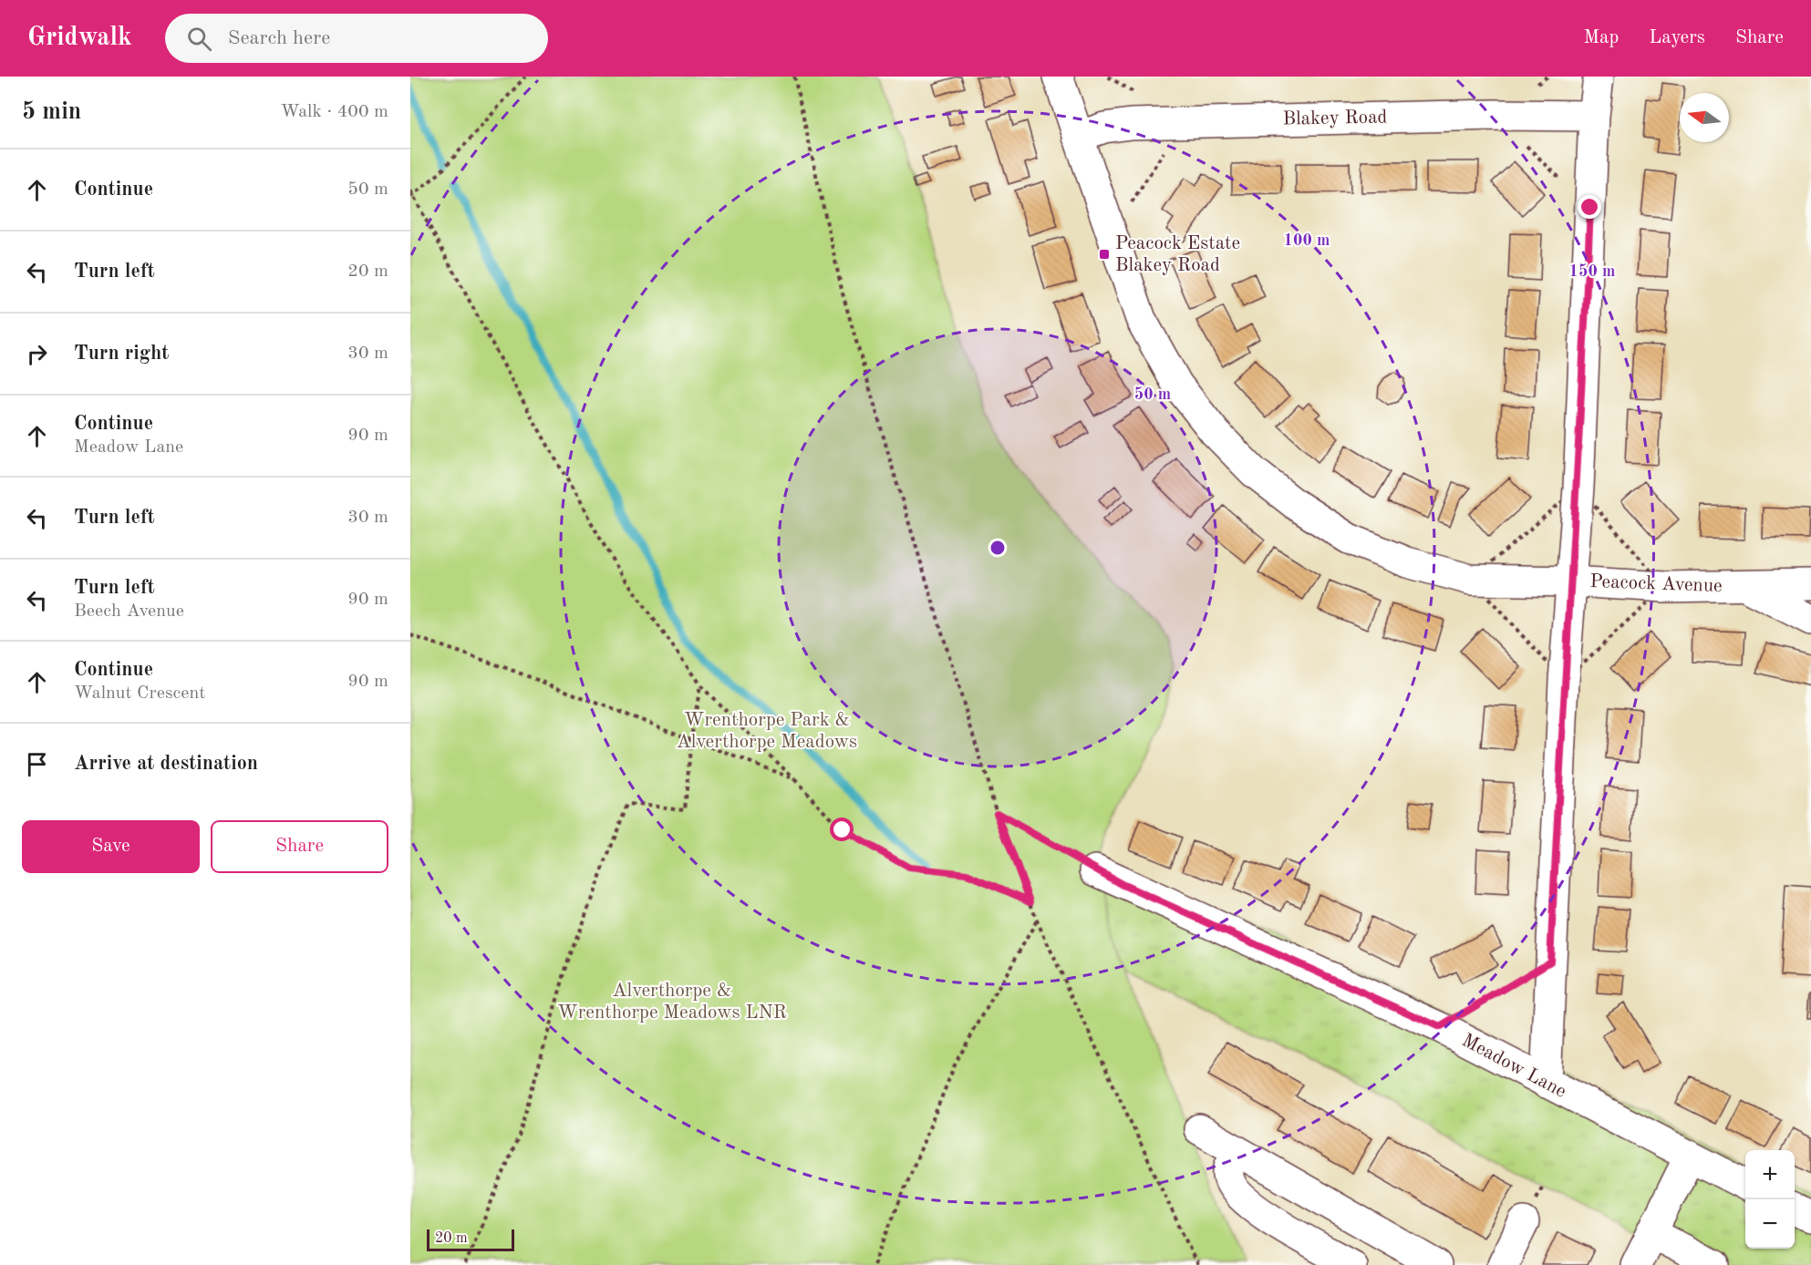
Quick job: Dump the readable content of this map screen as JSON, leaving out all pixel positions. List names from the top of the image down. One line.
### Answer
{"streets":{"street":["Blakey Road","Peacock Avenue","Meadow Lane"]},"crossings":[["Blakey Road","Peacock Avenue"]],"parks":["Wrenthorpe Park & Alverthorpe Meadows","Alverthorpe & Wrenthorpe Meadows LNR"],"places":{"transit":["Peacock Estate Blakey Road"]},"scale_bar":"20 m","north":"left","page":{"header":"Gridwalk","search":"Search here","nav":["Map","Layers","Share"],"heading":["5 min","Walk · 400 m"],"list":[["Continue","50 m"],["Turn left","20 m"],["Turn right","30 m"],["Continue","Meadow Lane","90 m"],["Turn left","30 m"],["Turn left","Beech Avenue","90 m"],["Continue","Walnut Crescent","90 m"],"Arrive at destination"],"buttons":["Save","Share"],"map_buttons":["+","−"],"scale":"20 m"},"rings":["100 m","150 m","50 m"]}
